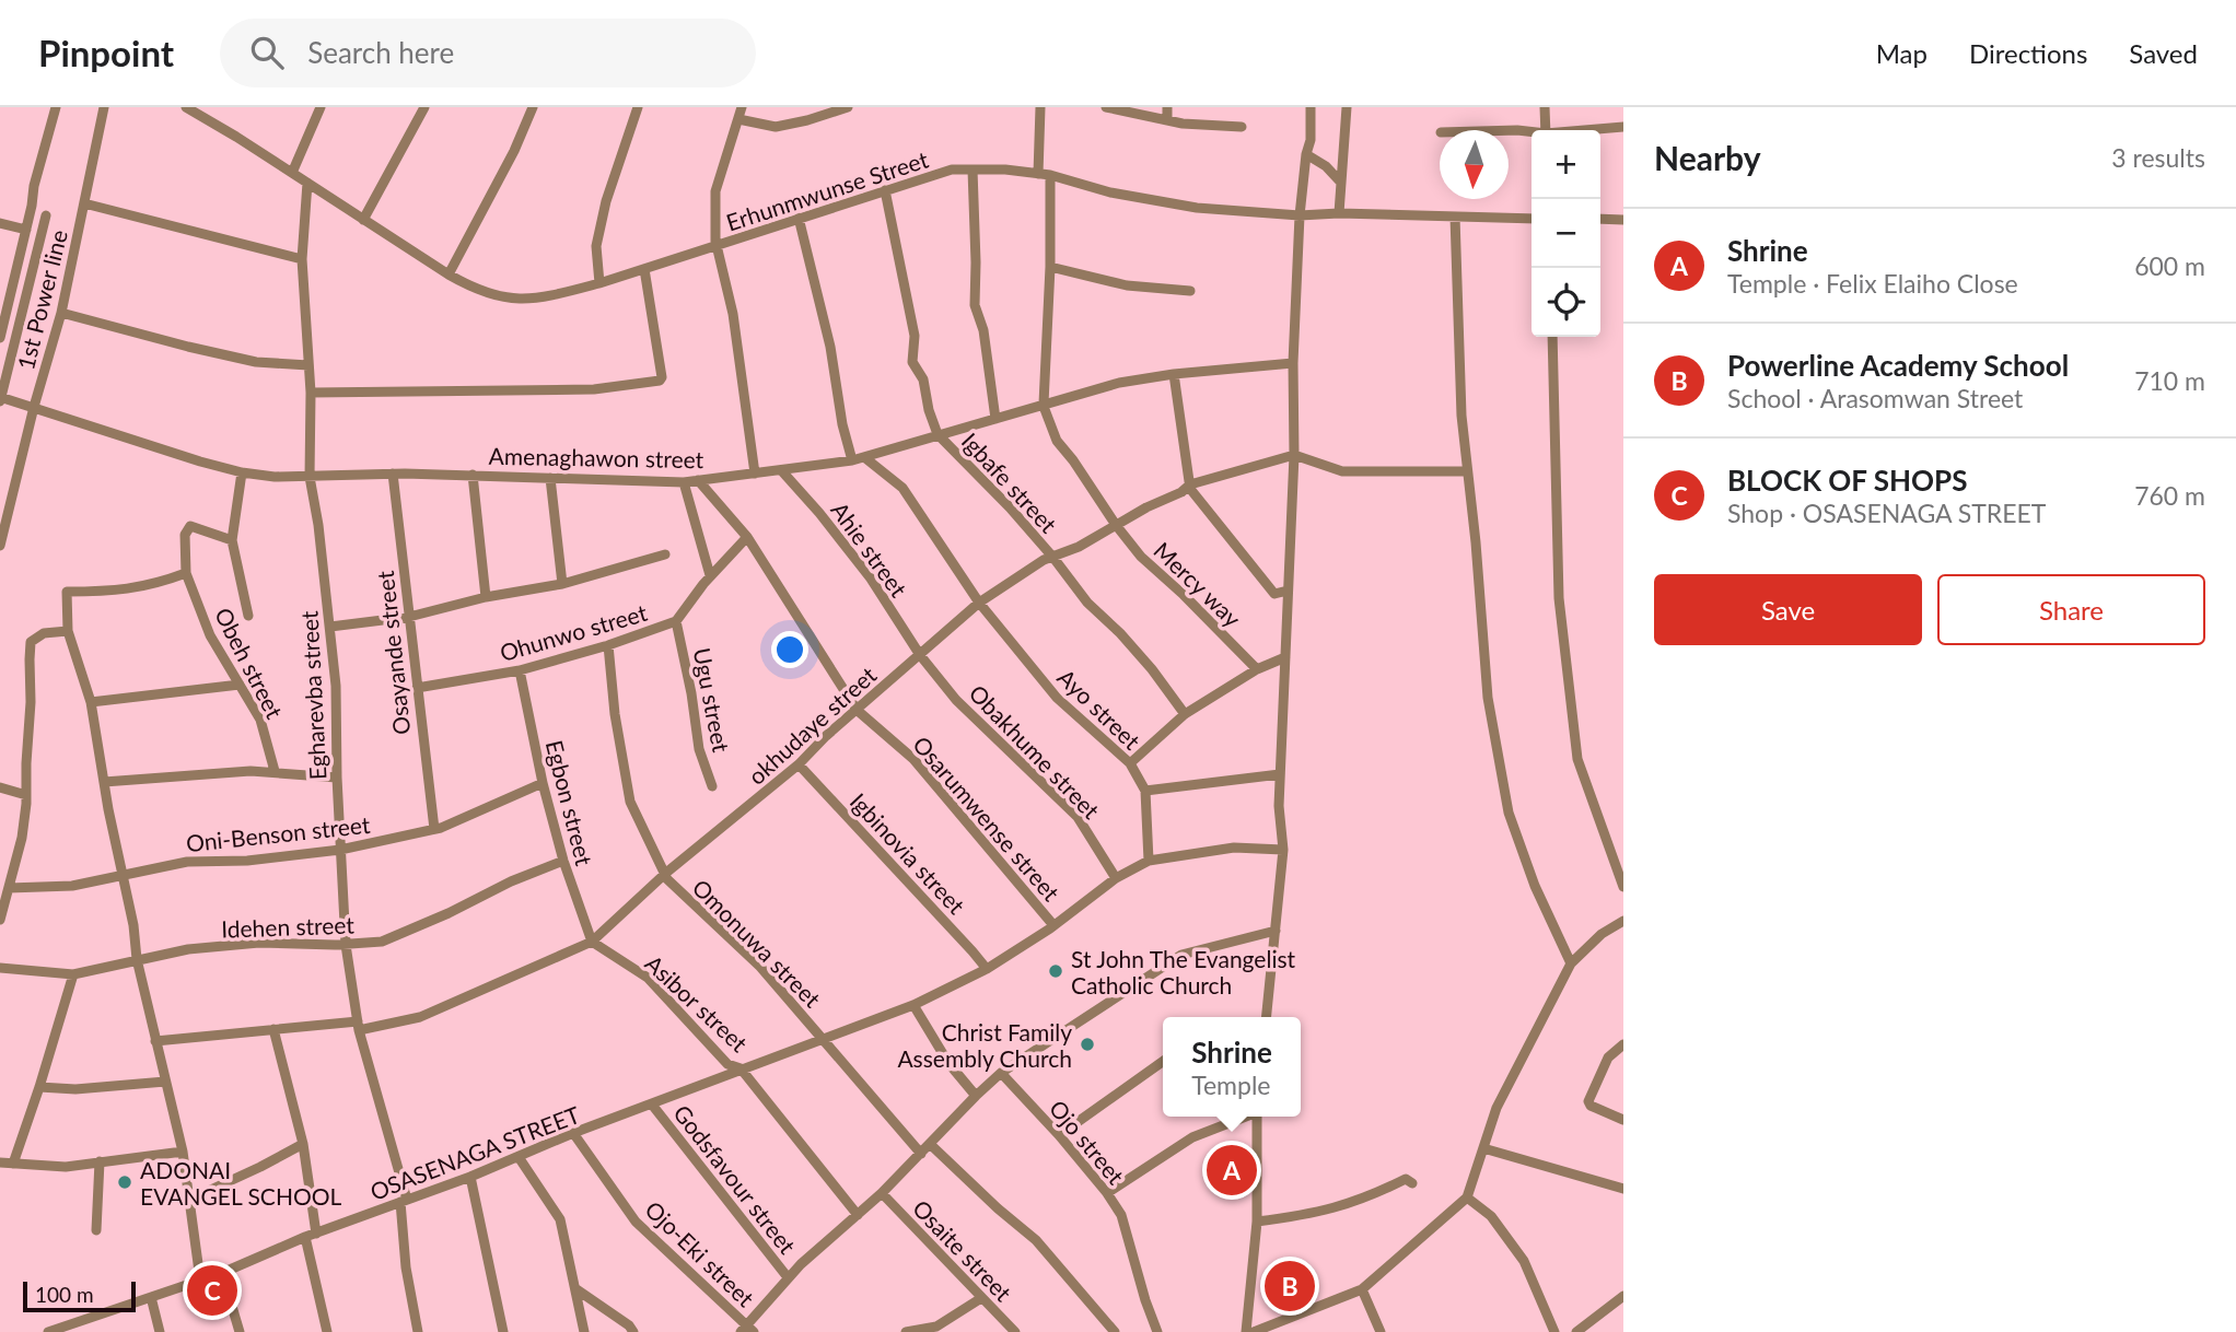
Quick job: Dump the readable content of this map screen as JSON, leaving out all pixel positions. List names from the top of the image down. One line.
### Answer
{"streets":{"street":["Erhunmwunse Street","1st Power line","Amenaghawon street","Igbafe street","Ahie street","Mercy way","Ohunwo street","Osayande street","Obeh street","Egharevba street","Ugu street","Ayo street","okhudaye street","Obakhume street","Egbon street","Osarumwense street","Oni-Benson street","Igbinovia street","Idehen street","Omonuwa street","Asibor street","Ojo street","OSASENAGA STREET","Godsfavour street","Osaite street","Ojo-Eki street"]},"crossings":[["Erhunmwunse Street","Egharevba street"],["1st Power line","Amenaghawon street"],["Amenaghawon street","Igbafe street"],["Amenaghawon street","Ahie street"],["Amenaghawon street","Mercy way"],["Amenaghawon street","Osayande street"],["Amenaghawon street","Egharevba street"],["Amenaghawon street","Ayo street"],["Amenaghawon street","Osarumwense street"],["Igbafe street","okhudaye street"],["Ahie street","okhudaye street"],["Ahie street","Obakhume street"],["Mercy way","okhudaye street"],["Ohunwo street","Osayande street"],["Ohunwo street","Ugu street"],["Ohunwo street","Egbon street"],["Ohunwo street","Osarumwense street"],["Ohunwo street","Omonuwa street"],["Osayande street","Oni-Benson street"],["Egharevba street","okhudaye street"],["Egharevba street","Oni-Benson street"],["Egharevba street","Idehen street"],["Egharevba street","OSASENAGA STREET"],["Ayo street","okhudaye street"],["okhudaye street","Obakhume street"],["okhudaye street","Egbon street"],["okhudaye street","Osarumwense street"],["okhudaye street","Igbinovia street"],["okhudaye street","Omonuwa street"],["okhudaye street","Asibor street"],["Egbon street","Oni-Benson street"],["Egbon street","Idehen street"],["Egbon street","Asibor street"],["Igbinovia street","OSASENAGA STREET"],["Omonuwa street","OSASENAGA STREET"],["Asibor street","OSASENAGA STREET"],["OSASENAGA STREET","Godsfavour street"],["OSASENAGA STREET","Ojo-Eki street"]],"places":["St John The Evangelist Catholic Church","Christ Family Assembly Church","ADONAI EVANGEL SCHOOL"],"scale_bar":"100 m","north":"bottom","page":{"header":"Pinpoint","search":"Search here","nav":["Map","Directions","Saved"],"heading":["Nearby","3 results"],"map_buttons":["+","−"],"list":[{"mark":"A","name":"Shrine","note":"Temple · Felix Elaiho Close","value":"600 m"},{"mark":"B","name":"Powerline Academy School","note":"School · Arasomwan Street","value":"710 m"},{"mark":"C","name":"BLOCK OF SHOPS","note":"Shop · OSASENAGA STREET","value":"760 m"}],"buttons":["Save","Share"],"popup":["Shrine","Temple"],"pins":["A","B","C"],"scale":"100 m"}}
